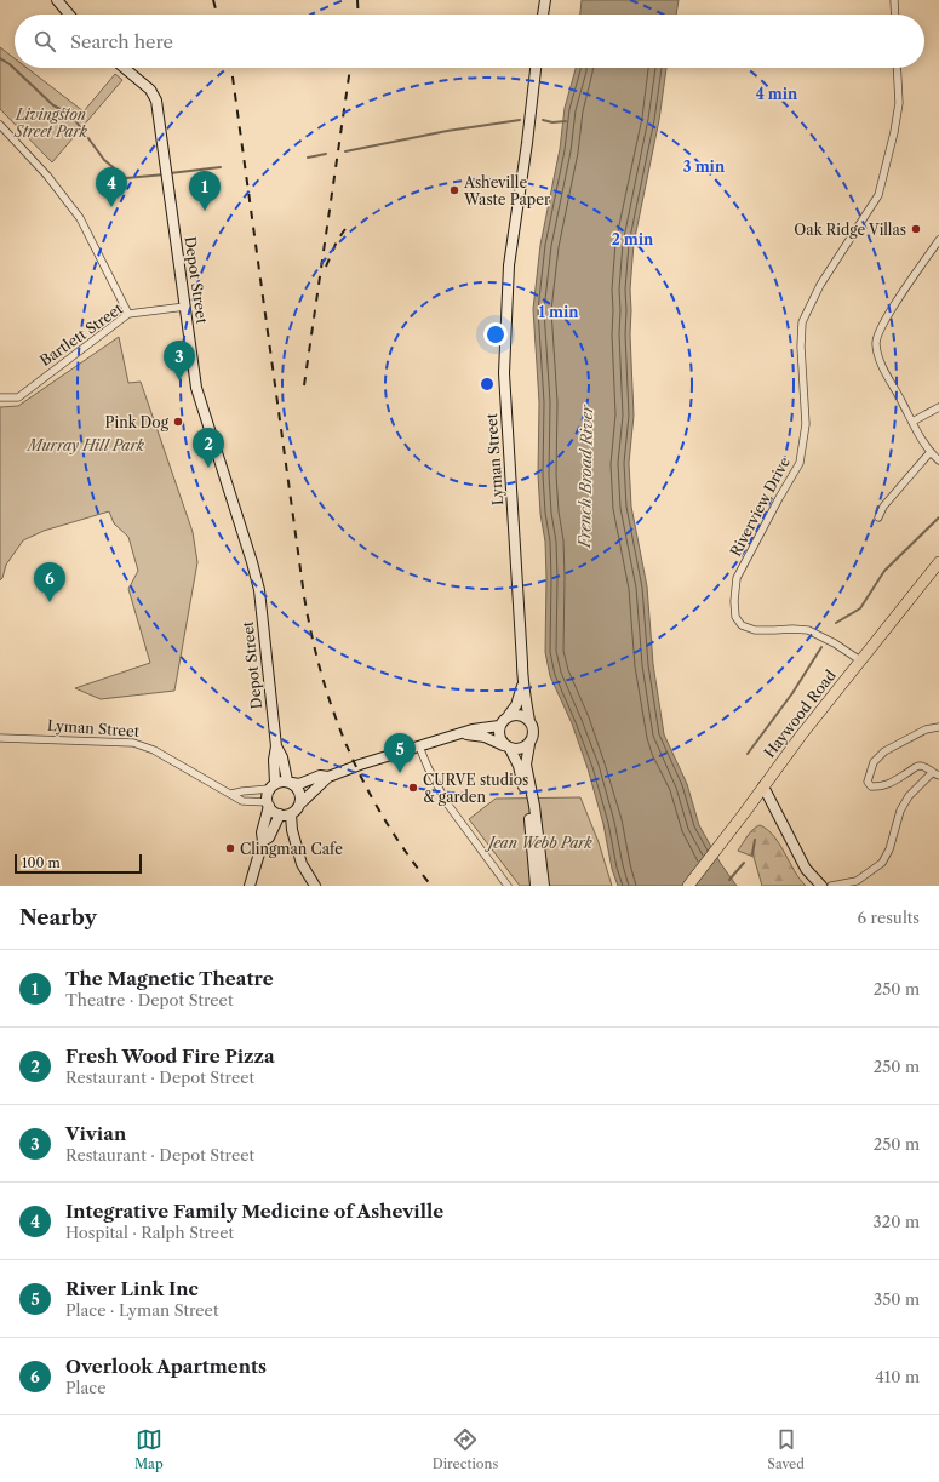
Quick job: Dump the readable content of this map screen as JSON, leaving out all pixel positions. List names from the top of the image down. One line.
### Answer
{"streets":{"main road":["Depot Street","Lyman Street","Haywood Road"],"street":["Bartlett Street","Riverview Drive"]},"crossings":[["Depot Street","Bartlett Street"],["Depot Street","Lyman Street"],["Riverview Drive","Haywood Road"]],"water":["French Broad River"],"parks":["Livingston Street Park","Murray Hill Park","Jean Webb Park"],"places":["Asheville Waste Paper","Oak Ridge Villas","Pink Dog","CURVE studios & garden","Clingman Cafe"],"scale_bar":"100 m","page":{"search":"Search here","pins":["4","1","3","2","6","5"],"scale":"100 m","heading":["Nearby","6 results"],"list":[{"mark":"1","name":"The Magnetic Theatre","note":"Theatre · Depot Street","value":"250 m"},{"mark":"2","name":"Fresh Wood Fire Pizza","note":"Restaurant · Depot Street","value":"250 m"},{"mark":"3","name":"Vivian","note":"Restaurant · Depot Street","value":"250 m"},{"mark":"4","name":"Integrative Family Medicine of Asheville","note":"Hospital · Ralph Street","value":"320 m"},{"mark":"5","name":"River Link Inc","note":"Place · Lyman Street","value":"350 m"},{"mark":"6","name":"Overlook Apartments","note":"Place","value":"410 m"}],"nav":["Map","Directions","Saved"]},"rings":["4 min","3 min","2 min","1 min"]}
